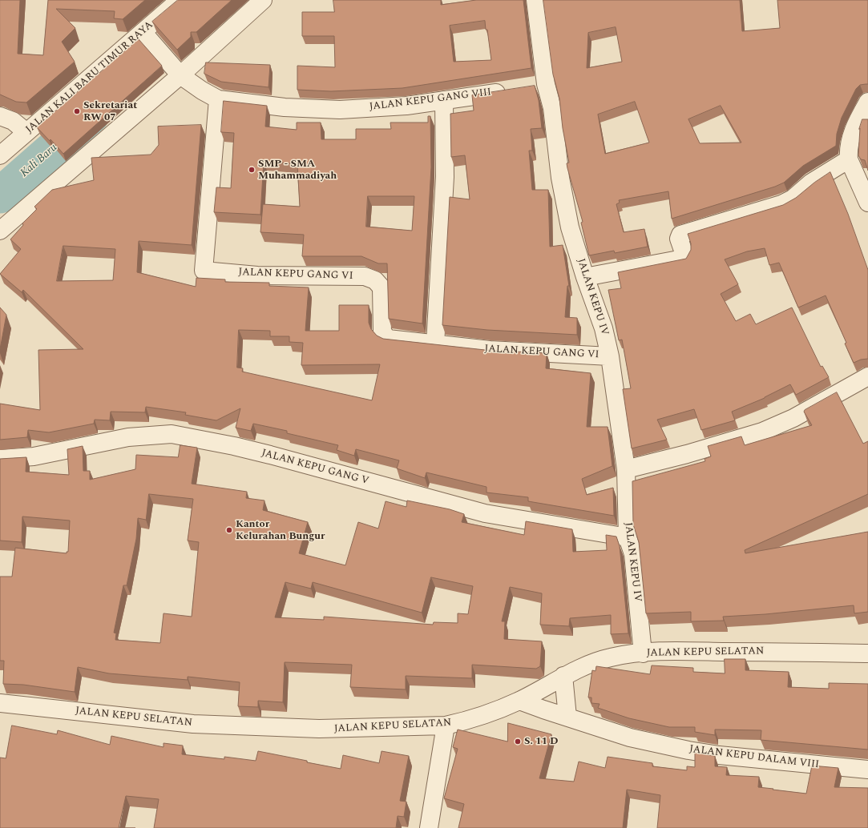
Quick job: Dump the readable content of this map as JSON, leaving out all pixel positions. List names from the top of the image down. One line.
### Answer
{"streets":{"street":["JALAN KALI BARU TIMUR RAYA","JALAN KEPU GANG VIII","JALAN KEPU GANG VI","JALAN KEPU IV","JALAN KEPU GANG V","JALAN KEPU SELATAN","JALAN KEPU DALAM VIII"]},"crossings":[["JALAN KEPU GANG VIII","JALAN KEPU GANG VI"],["JALAN KEPU GANG VI","JALAN KEPU IV"],["JALAN KEPU IV","JALAN KEPU GANG V"],["JALAN KEPU IV","JALAN KEPU SELATAN"],["JALAN KEPU SELATAN","JALAN KEPU DALAM VIII"]],"water":["Kali Baru"],"places":["Sekretariat RW 07","SMP - SMA Muhammadiyah","Kantor Kelurahan Bungur","S. 11 D"]}
